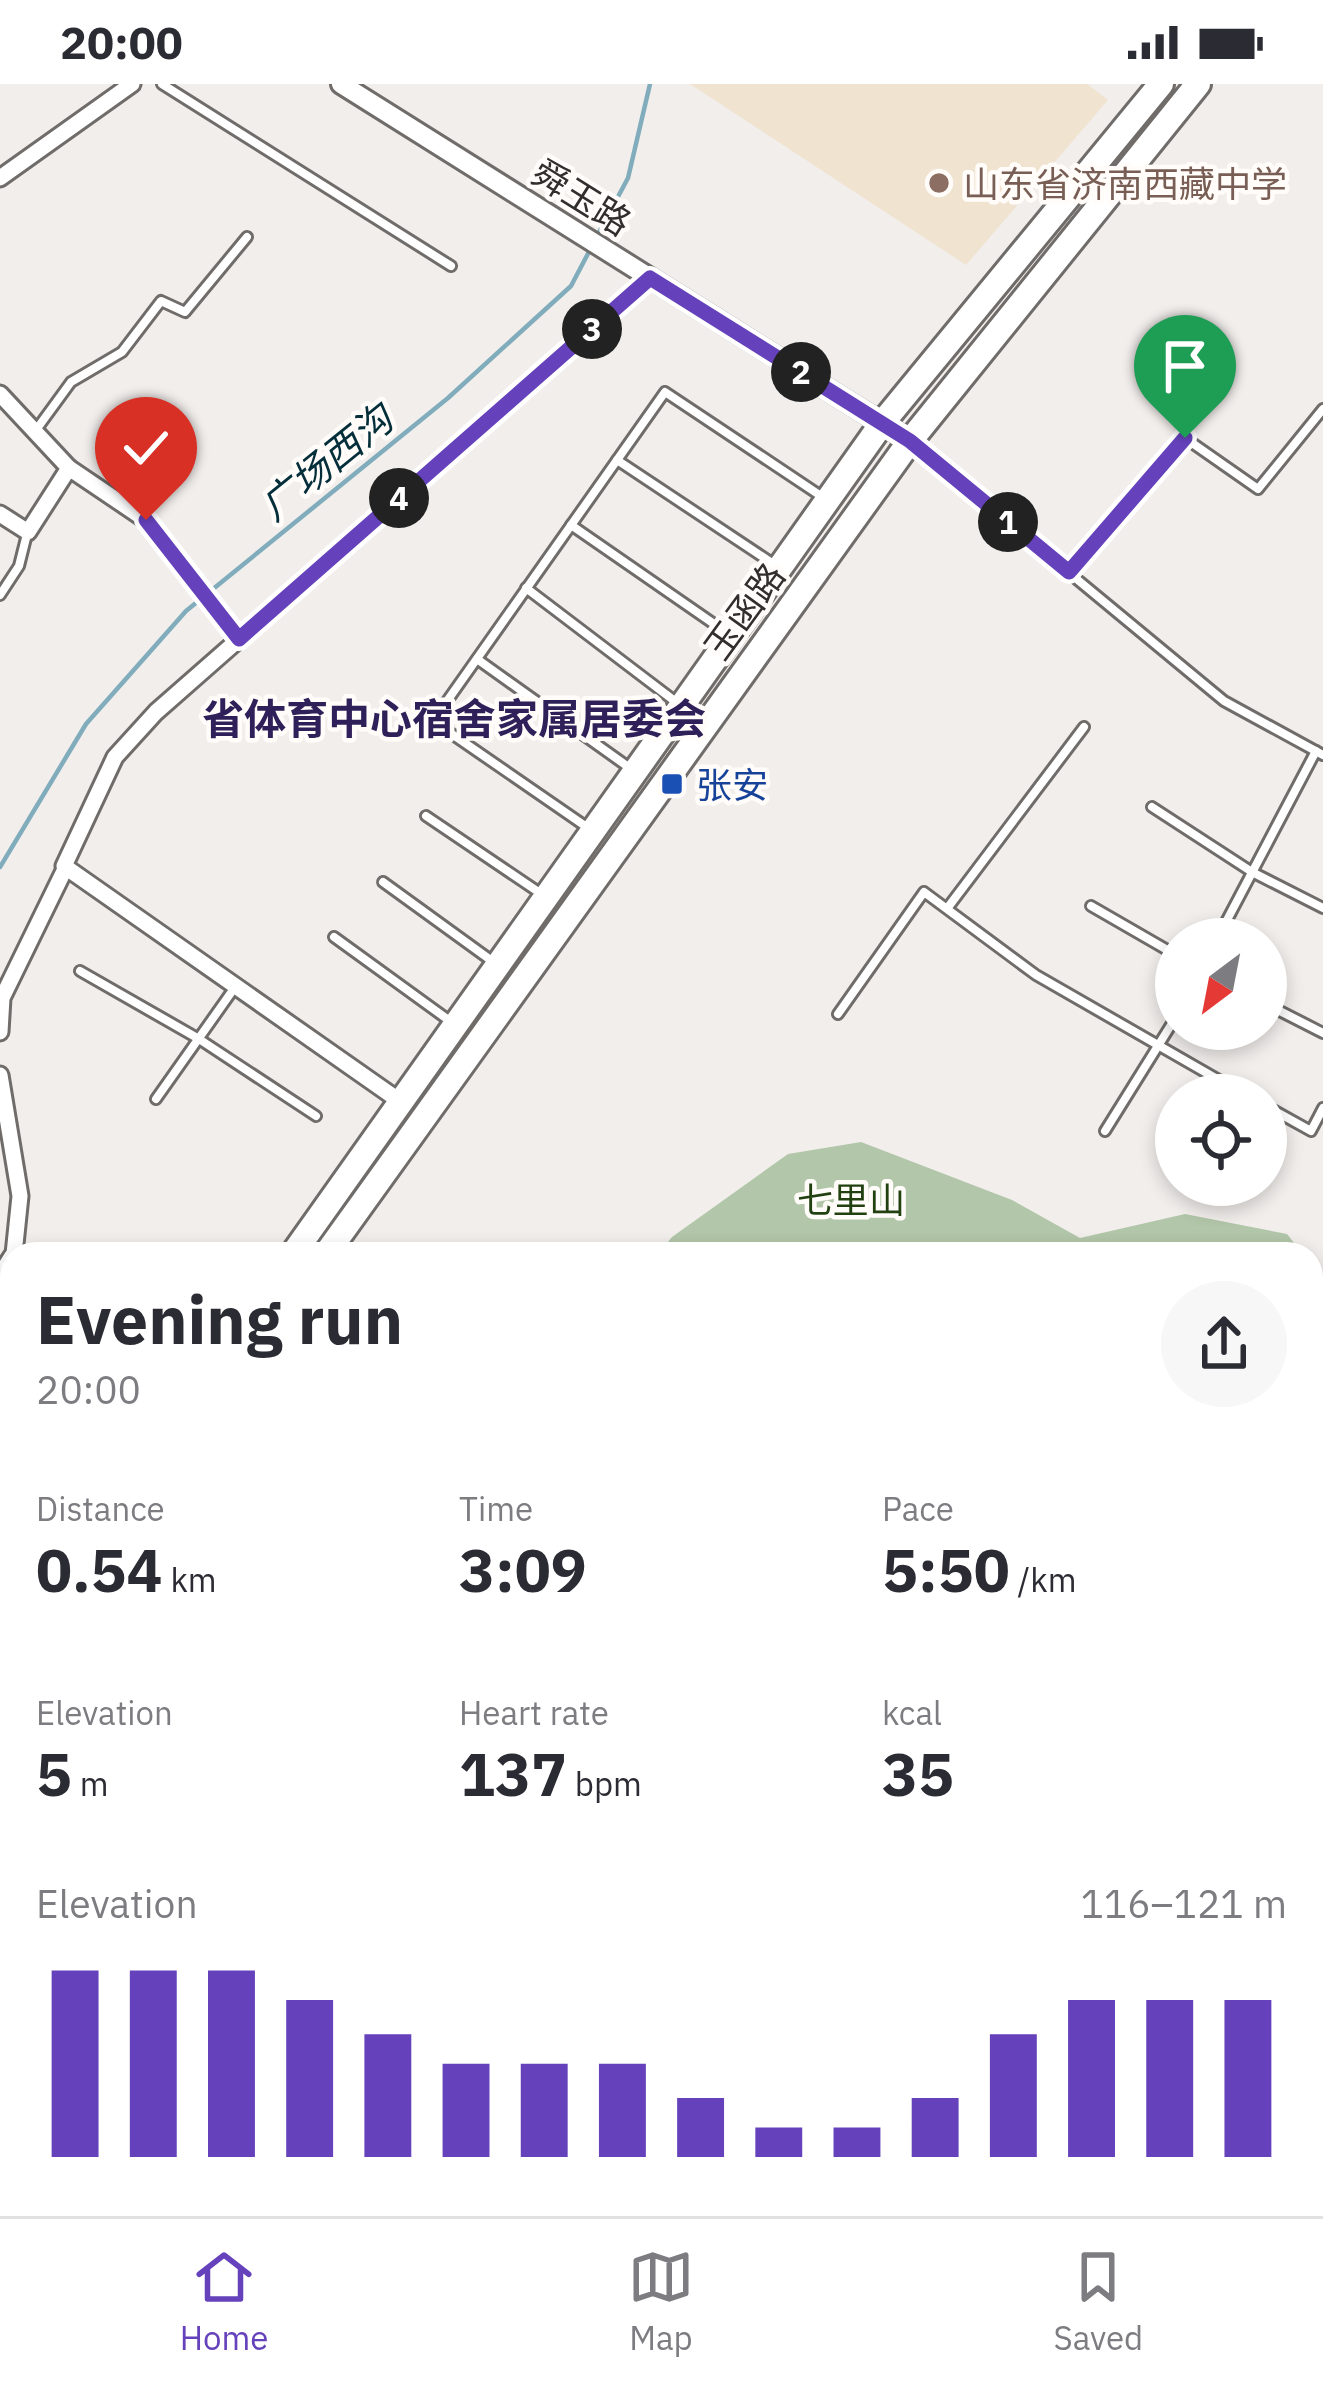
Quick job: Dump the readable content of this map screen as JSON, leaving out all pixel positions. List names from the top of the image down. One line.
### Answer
{"streets":{"main road":["玉函路"],"street":["舜玉路"]},"crossings":[["舜玉路","玉函路"]],"districts":["省体育中心宿舍家属居委会"],"water":["广场西沟"],"parks":["七里山"],"places":{"other":["山东省济南西藏中学"],"transit":["张安"]},"north":"bottom left","page":{"status":"20:00","pins":["3","2","4","1"],"heading":["Evening run","20:00"],"stats":[["Distance","0.54 km"],["Time","3:09"],["Pace","5:50 /km"],["Elevation","5 m"],["Heart rate","137 bpm"],["kcal","35"]],"chart":["Elevation","116–121 m"],"tabs":["Home","Map","Saved"]}}
